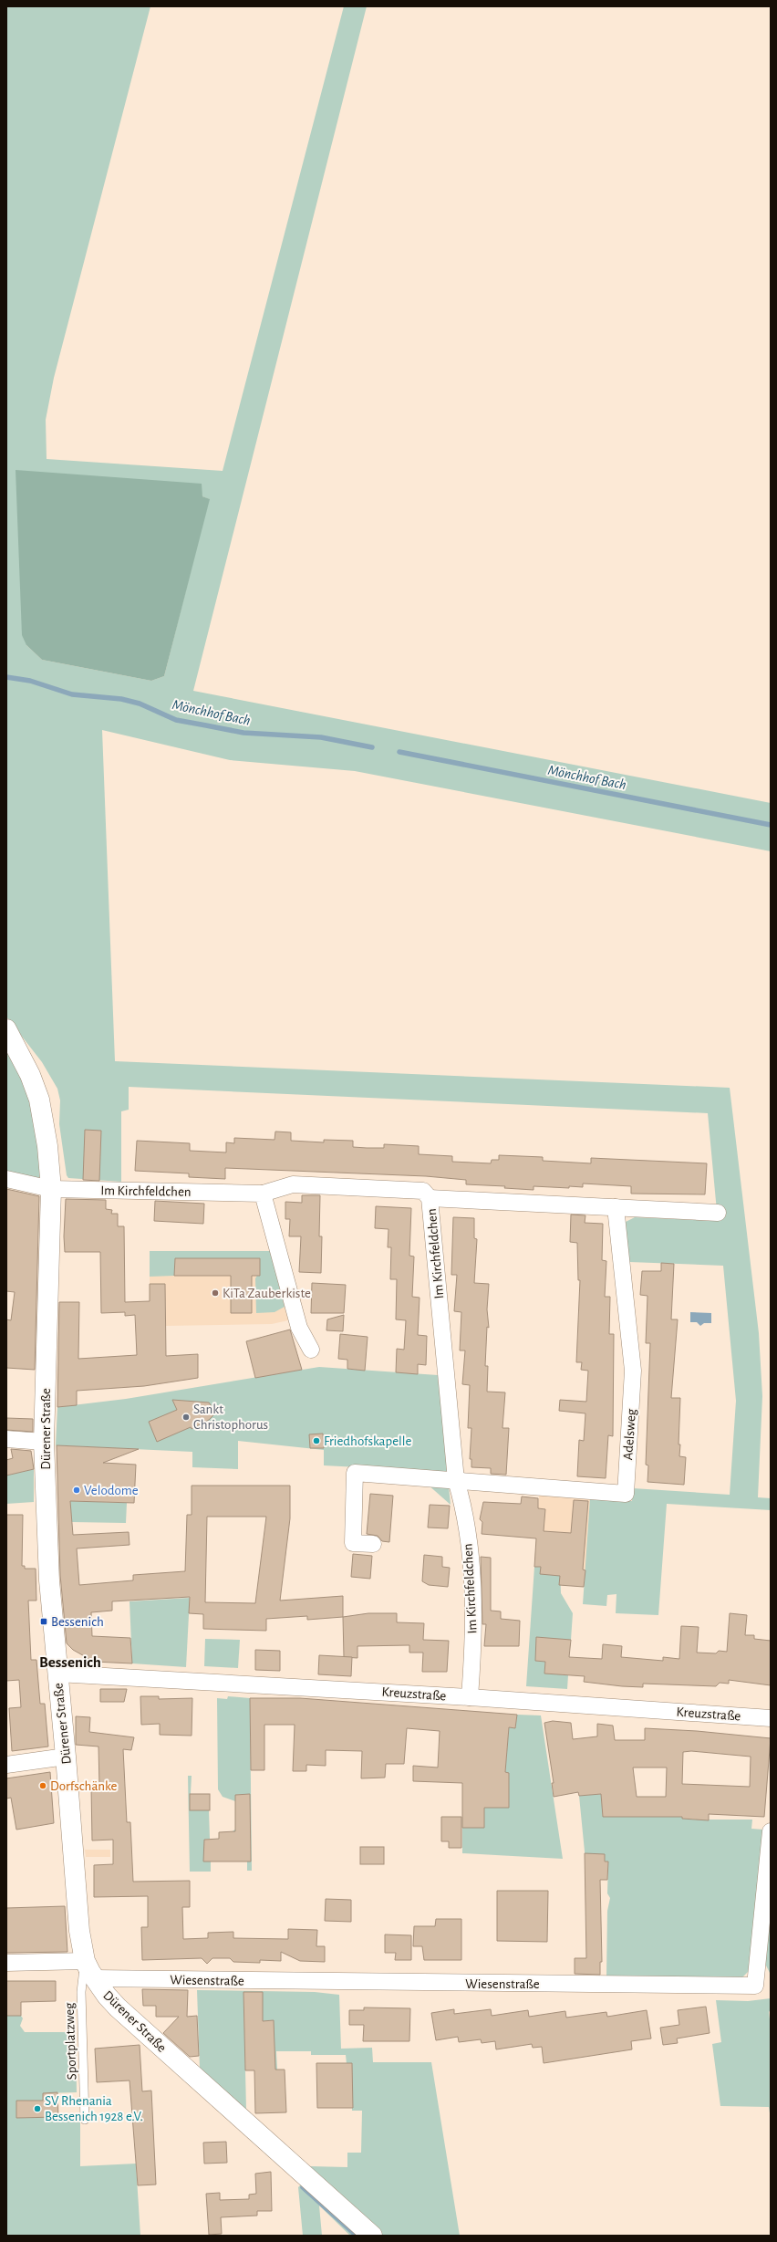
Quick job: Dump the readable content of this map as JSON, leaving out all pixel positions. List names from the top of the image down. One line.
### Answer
{"streets":{"street":["Im Kirchfeldchen","Dürener Straße","Adelsweg","Kreuzstraße","Wiesenstraße"],"lane":["Sportplatzweg"]},"crossings":[["Im Kirchfeldchen","Dürener Straße"],["Im Kirchfeldchen","Adelsweg"],["Im Kirchfeldchen","Kreuzstraße"],["Dürener Straße","Kreuzstraße"],["Dürener Straße","Wiesenstraße"],["Dürener Straße","Sportplatzweg"]],"districts":["Bessenich"],"water":["Mönchhof Bach"],"places":{"other":["KiTa Zauberkiste","Sankt Christophorus","Friedhofskapelle","Velodome","Dorfschänke","SV Rhenania Bessenich 1928 e.V."],"transit":["Bessenich"]}}
